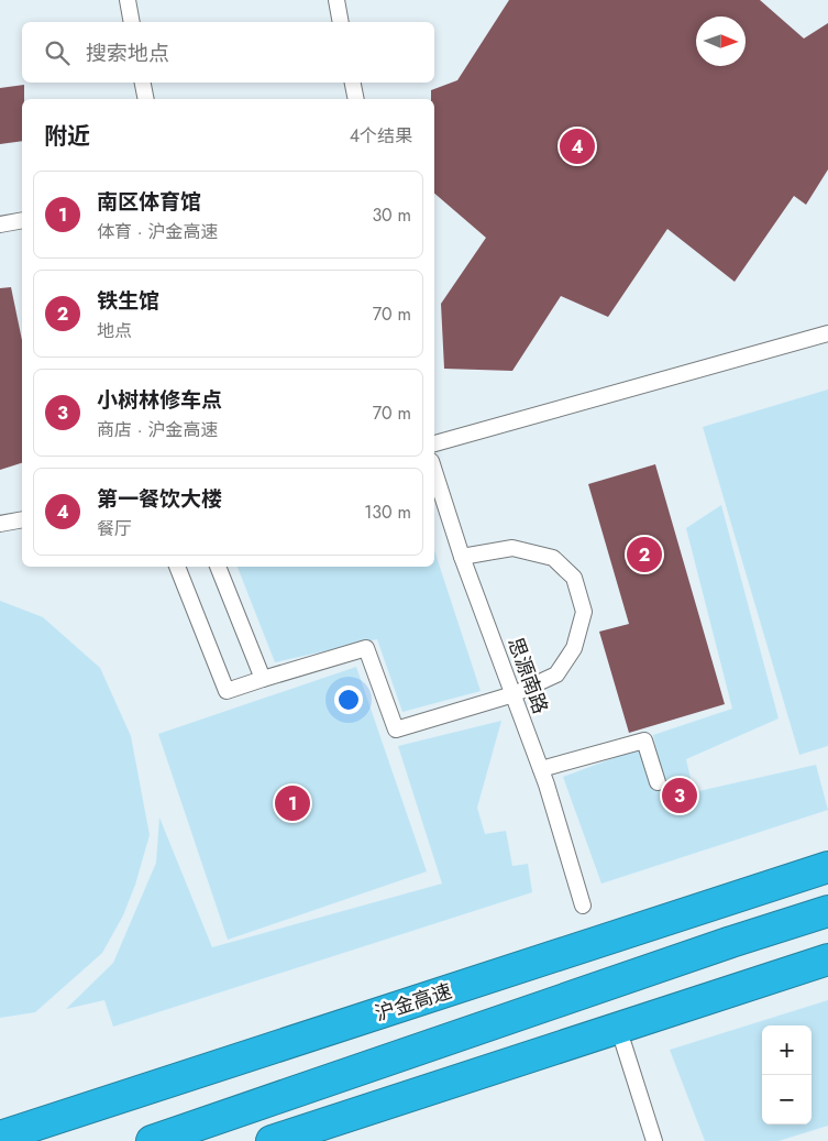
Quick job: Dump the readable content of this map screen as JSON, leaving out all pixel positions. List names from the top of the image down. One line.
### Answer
{"streets":{"highway":["沪金高速"],"lane":["思源南路"]},"north":"right","page":{"search":"搜索地点","heading":["附近","4个结果"],"pins":["4","2","3","1"],"list":[{"mark":"1","name":"南区体育馆","note":"体育 · 沪金高速","value":"30 m"},{"mark":"2","name":"铁生馆","note":"地点","value":"70 m"},{"mark":"3","name":"小树林修车点","note":"商店 · 沪金高速","value":"70 m"},{"mark":"4","name":"第一餐饮大楼","note":"餐厅","value":"130 m"}],"map_buttons":["+","−"]}}
